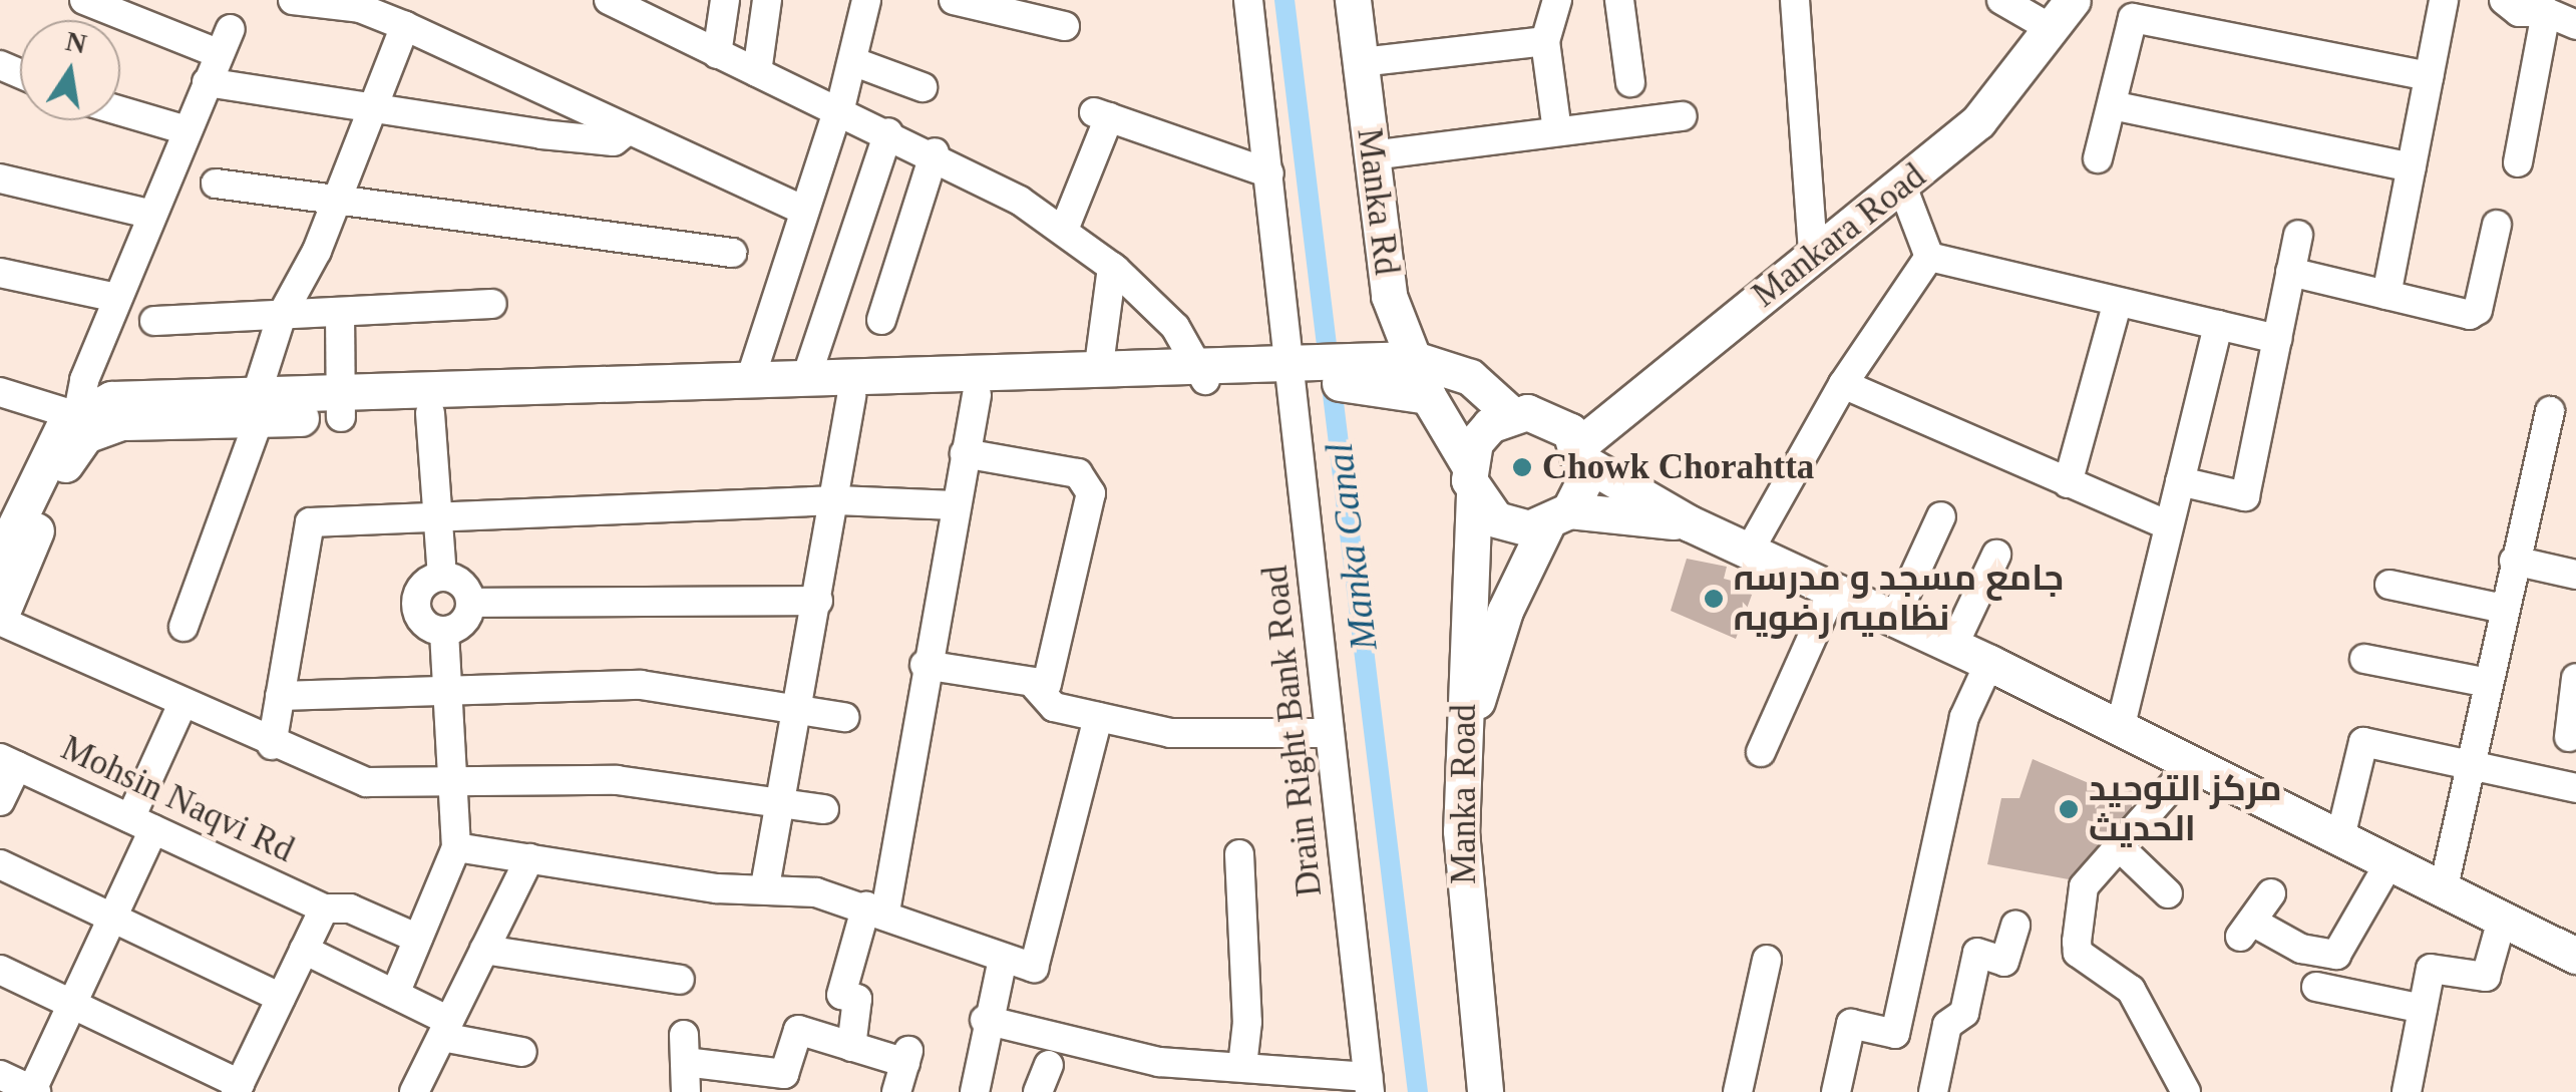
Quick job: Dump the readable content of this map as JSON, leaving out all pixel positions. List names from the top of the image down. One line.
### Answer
{"streets":{"main road":["Manka Rd","Mankara Road","Manka Road"],"street":["Drain Right Bank Road","Mohsin Naqvi Rd"]},"crossings":[["Manka Rd","Mankara Road"],["Manka Rd","Manka Road"],["Mankara Road","Manka Road"]],"water":["Manka Canal"],"places":["Chowk Chorahtta","جامع مسجد و مدرسہ نظامیہ رضویہ","مرکز التوحید الحدیث"],"north":"top"}
